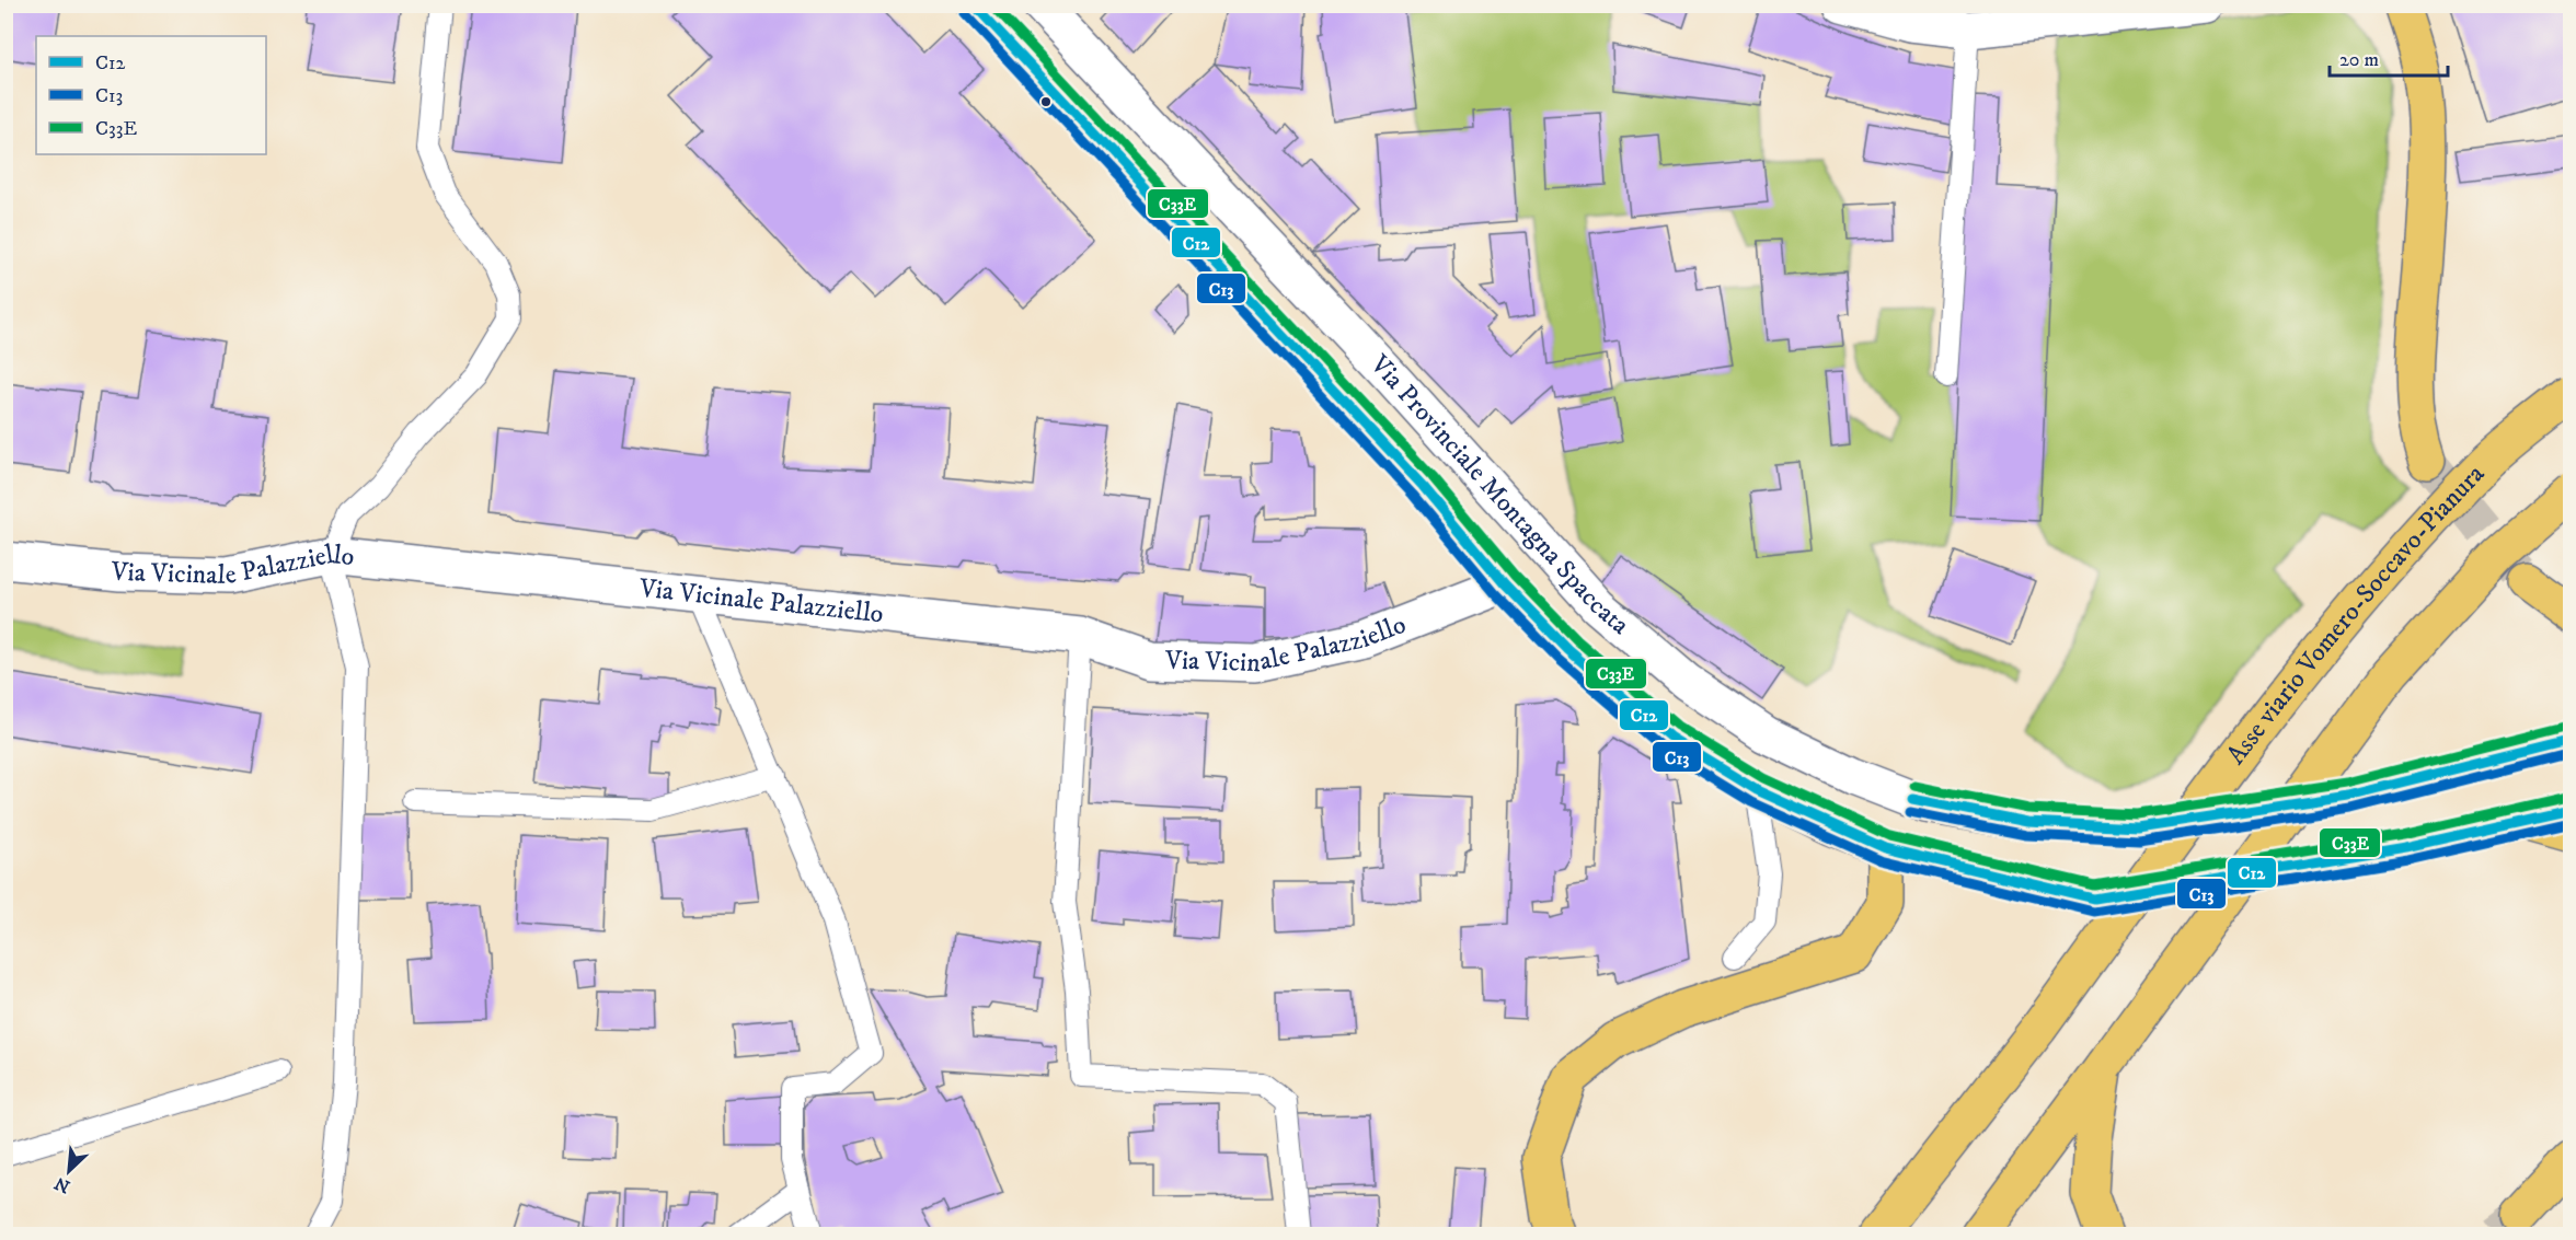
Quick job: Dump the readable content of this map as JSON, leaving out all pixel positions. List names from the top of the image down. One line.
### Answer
{"streets":{"highway":["Asse viario Vomero-Soccavo-Pianura"],"street":["Via Provinciale Montagna Spaccata","Via Vicinale Palazziello"]},"crossings":[["Via Provinciale Montagna Spaccata","Via Vicinale Palazziello"]],"lines":["transit line C12","transit line C33E","transit line C13"],"legend":["C12","C13","C33E"],"scale_bar":"20 m","north":"bottom left"}
